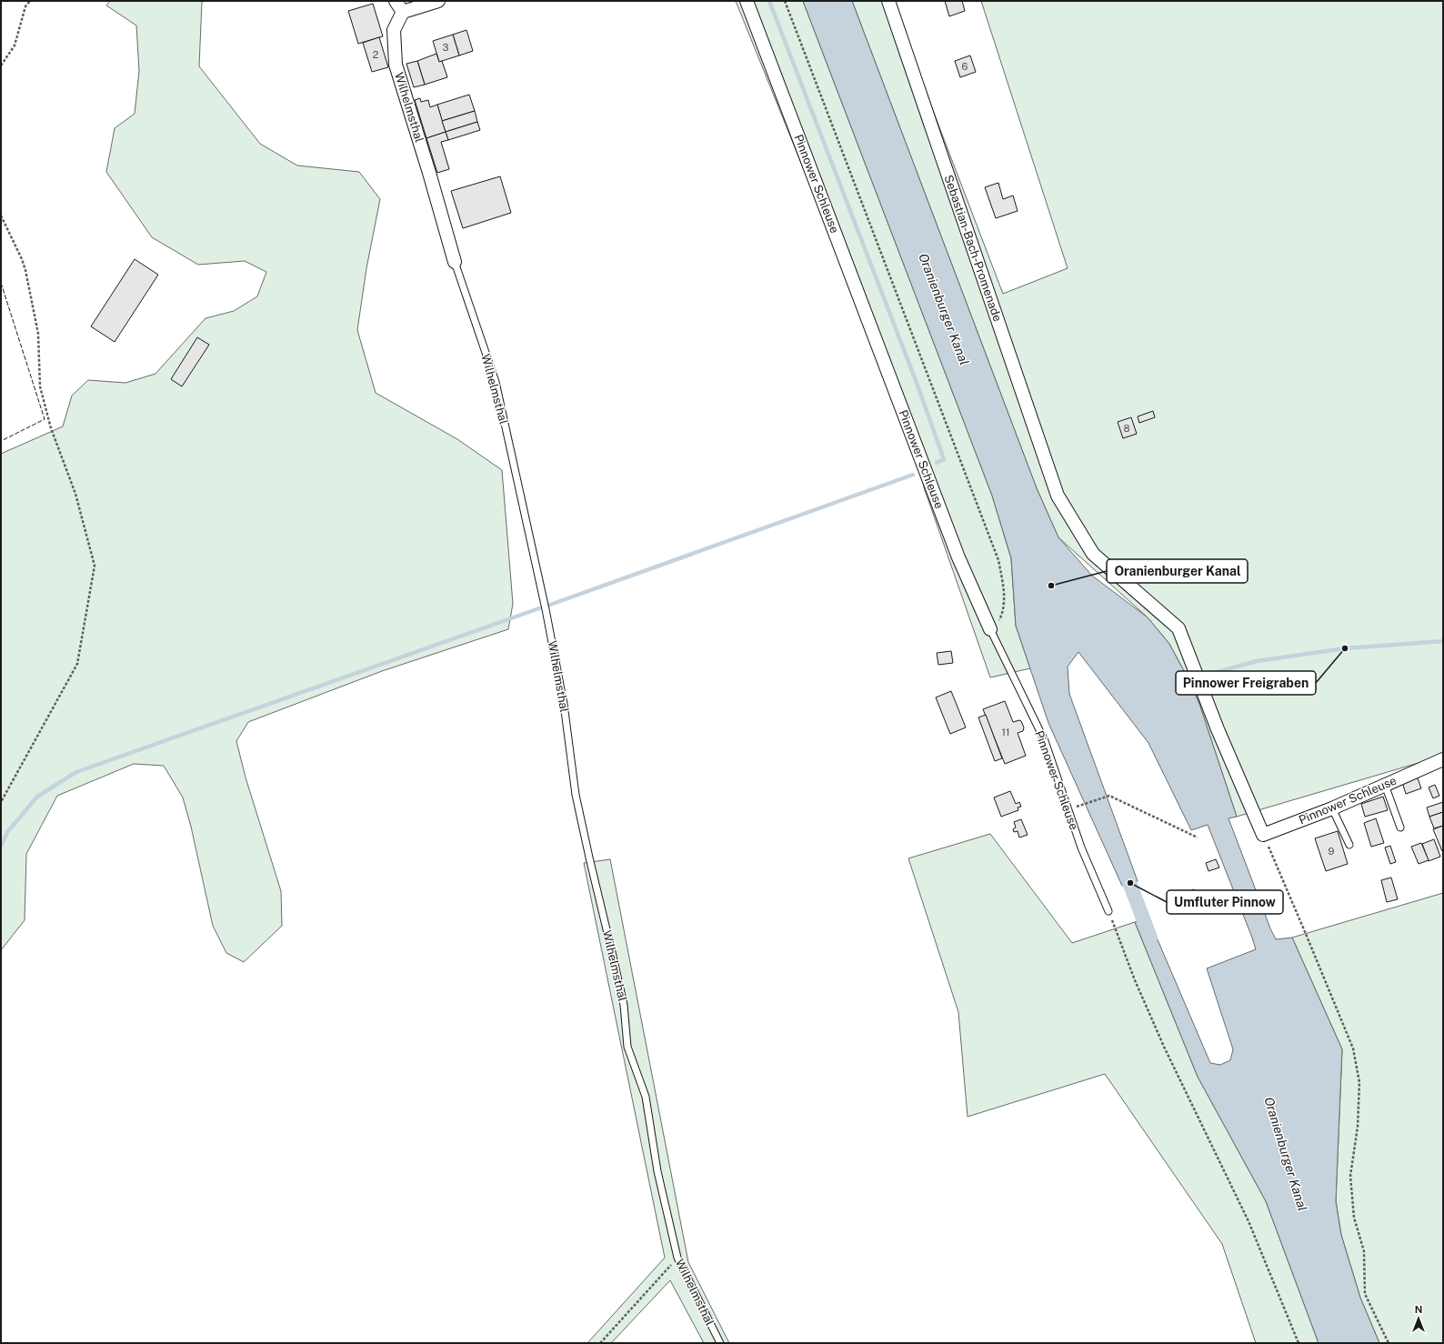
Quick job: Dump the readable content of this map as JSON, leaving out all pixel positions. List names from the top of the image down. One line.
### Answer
{"streets":{"street":["Wilhelmsthal","Pinnower Schleuse","Sebastian-Bach-Promenade"]},"crossings":[["Pinnower Schleuse","Sebastian-Bach-Promenade"]],"water":["Oranienburger Kanal"],"places":["Oranienburger Kanal","Pinnower Freigraben","Umfluter Pinnow"],"house_numbers":["3","2","6","8","11","9"],"north":"top"}
